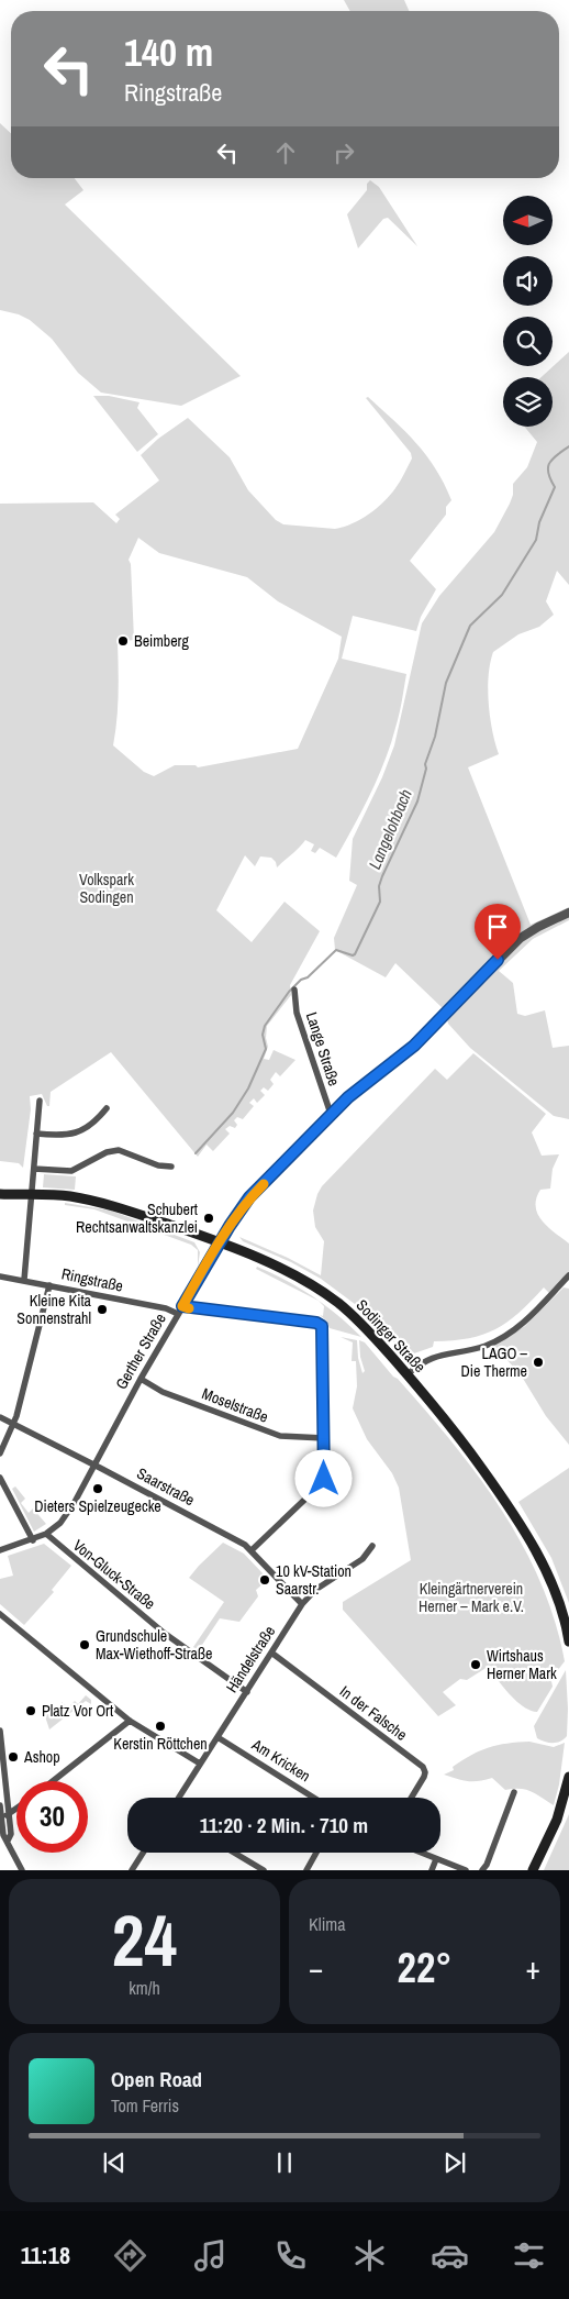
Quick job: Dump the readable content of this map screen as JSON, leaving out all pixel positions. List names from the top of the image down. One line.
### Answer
{"streets":{"main road":["Sodinger Straße"],"street":["Lange Straße","Ringstraße","Gerther Straße","Moselstraße","Saarstraße","Von-Gluck-Straße","Händelstraße","In der Falsche","Am Kricken"]},"crossings":[["Lange Straße","Gerther Straße"],["Ringstraße","Gerther Straße"],["Sodinger Straße","Gerther Straße"],["Gerther Straße","Moselstraße"],["Gerther Straße","Saarstraße"],["Gerther Straße","Von-Gluck-Straße"],["Saarstraße","Händelstraße"],["Von-Gluck-Straße","Händelstraße"],["Händelstraße","In der Falsche"],["Händelstraße","Am Kricken"]],"water":["Langelohbach"],"parks":["Volkspark Sodingen","Kleingärtnerverein Herner – Mark e.V."],"places":["Beimberg","Schubert Rechtsanwaltskanzlei","Kleine Kita Sonnenstrahl","LAGO – Die Therme","Dieters Spielzeugecke","10 kV-Station Saarstr.","Grundschule Max-Wiethoff-Straße","Wirtshaus Herner Mark","Platz Vor Ort","Kerstin Röttchen","Ashop"],"north":"left","page":{"turn":["140 m","Ringstraße"],"limit":"30","trip":"11:20 · 2 Min. · 710 m","tile":[["24","km/h"],"Klima"],"heat":["−","22°","+"],"song":["Open Road","Tom Ferris"],"tabs":"11:18"}}
